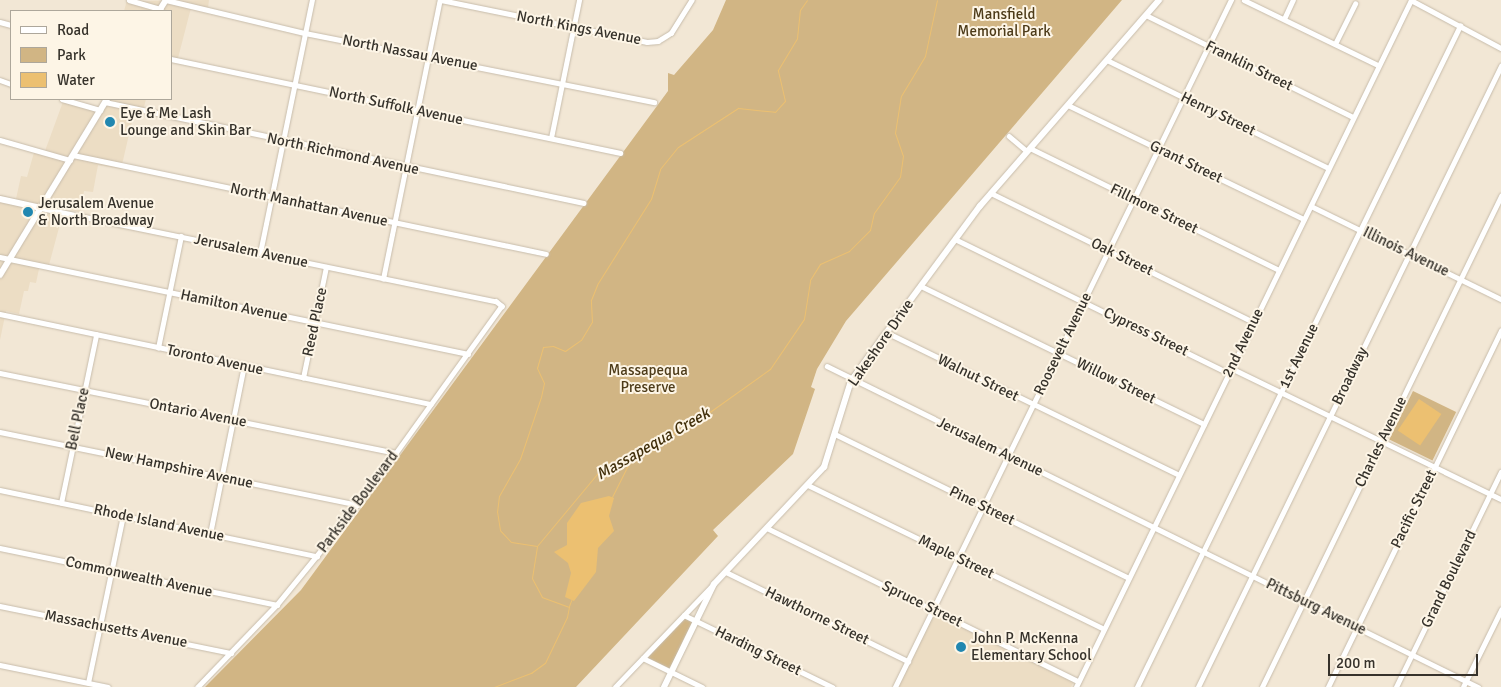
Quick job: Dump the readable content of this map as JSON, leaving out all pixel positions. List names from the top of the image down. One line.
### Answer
{"streets":{"street":["North Kings Avenue","North Nassau Avenue","Franklin Street","North Suffolk Avenue","Henry Street","North Richmond Avenue","Grant Street","North Manhattan Avenue","Fillmore Street","Jerusalem Avenue","Illinois Avenue","Oak Street","Hamilton Avenue","Reed Place","Cypress Street","Lakeshore Drive","2nd Avenue","Roosevelt Avenue","1st Avenue","Toronto Avenue","Broadway","Walnut Street","Willow Street","Ontario Avenue","Bell Place","Charles Avenue","New Hampshire Avenue","Parkside Boulevard","Pine Street","Pacific Street","Rhode Island Avenue","Maple Street","Commonwealth Avenue","Grand Boulevard","Spruce Street","Pittsburg Avenue","Hawthorne Street","Massachusetts Avenue","Harding Street"]},"crossings":[["Franklin Street","Lakeshore Drive"],["Franklin Street","2nd Avenue"],["Franklin Street","Roosevelt Avenue"],["Henry Street","Lakeshore Drive"],["Henry Street","2nd Avenue"],["Henry Street","Roosevelt Avenue"],["Grant Street","Lakeshore Drive"],["Grant Street","2nd Avenue"],["Grant Street","Roosevelt Avenue"],["Fillmore Street","Lakeshore Drive"],["Fillmore Street","2nd Avenue"],["Fillmore Street","Roosevelt Avenue"],["Jerusalem Avenue","Reed Place"],["Jerusalem Avenue","Lakeshore Drive"],["Jerusalem Avenue","2nd Avenue"],["Jerusalem Avenue","Roosevelt Avenue"],["Jerusalem Avenue","Parkside Boulevard"],["Jerusalem Avenue","Pittsburg Avenue"],["Illinois Avenue","2nd Avenue"],["Illinois Avenue","1st Avenue"],["Illinois Avenue","Broadway"],["Illinois Avenue","Charles Avenue"],["Oak Street","Lakeshore Drive"],["Oak Street","2nd Avenue"],["Oak Street","Roosevelt Avenue"],["Hamilton Avenue","Reed Place"],["Hamilton Avenue","Parkside Boulevard"],["Reed Place","Toronto Avenue"],["Cypress Street","Lakeshore Drive"],["Cypress Street","2nd Avenue"],["Cypress Street","Roosevelt Avenue"],["Lakeshore Drive","Walnut Street"],["Lakeshore Drive","Willow Street"],["Lakeshore Drive","Pine Street"],["Lakeshore Drive","Maple Street"],["Lakeshore Drive","Spruce Street"],["Lakeshore Drive","Hawthorne Street"],["Lakeshore Drive","Harding Street"],["2nd Avenue","Walnut Street"],["2nd Avenue","Willow Street"],["2nd Avenue","Pine Street"],["2nd Avenue","Maple Street"],["2nd Avenue","Spruce Street"],["2nd Avenue","Pittsburg Avenue"],["Roosevelt Avenue","Walnut Street"],["Roosevelt Avenue","Willow Street"],["Roosevelt Avenue","Pine Street"],["Roosevelt Avenue","Maple Street"],["Roosevelt Avenue","Spruce Street"],["Roosevelt Avenue","Hawthorne Street"],["1st Avenue","Pittsburg Avenue"],["Toronto Avenue","Bell Place"],["Toronto Avenue","Parkside Boulevard"],["Broadway","Pittsburg Avenue"],["Ontario Avenue","Bell Place"],["Ontario Avenue","Parkside Boulevard"],["Bell Place","New Hampshire Avenue"],["Bell Place","Rhode Island Avenue"],["Charles Avenue","Pittsburg Avenue"],["New Hampshire Avenue","Parkside Boulevard"],["Parkside Boulevard","Rhode Island Avenue"],["Parkside Boulevard","Commonwealth Avenue"],["Parkside Boulevard","Massachusetts Avenue"],["Pacific Street","Pittsburg Avenue"],["Grand Boulevard","Pittsburg Avenue"]],"water":["Massapequa Creek"],"parks":["Mansfield Memorial Park","Massapequa Preserve"],"places":["Eye & Me Lash Lounge and Skin Bar","Jerusalem Avenue & North Broadway","John P. McKenna Elementary School"],"legend":["Road","Park","Water"],"scale_bar":"200 m"}
